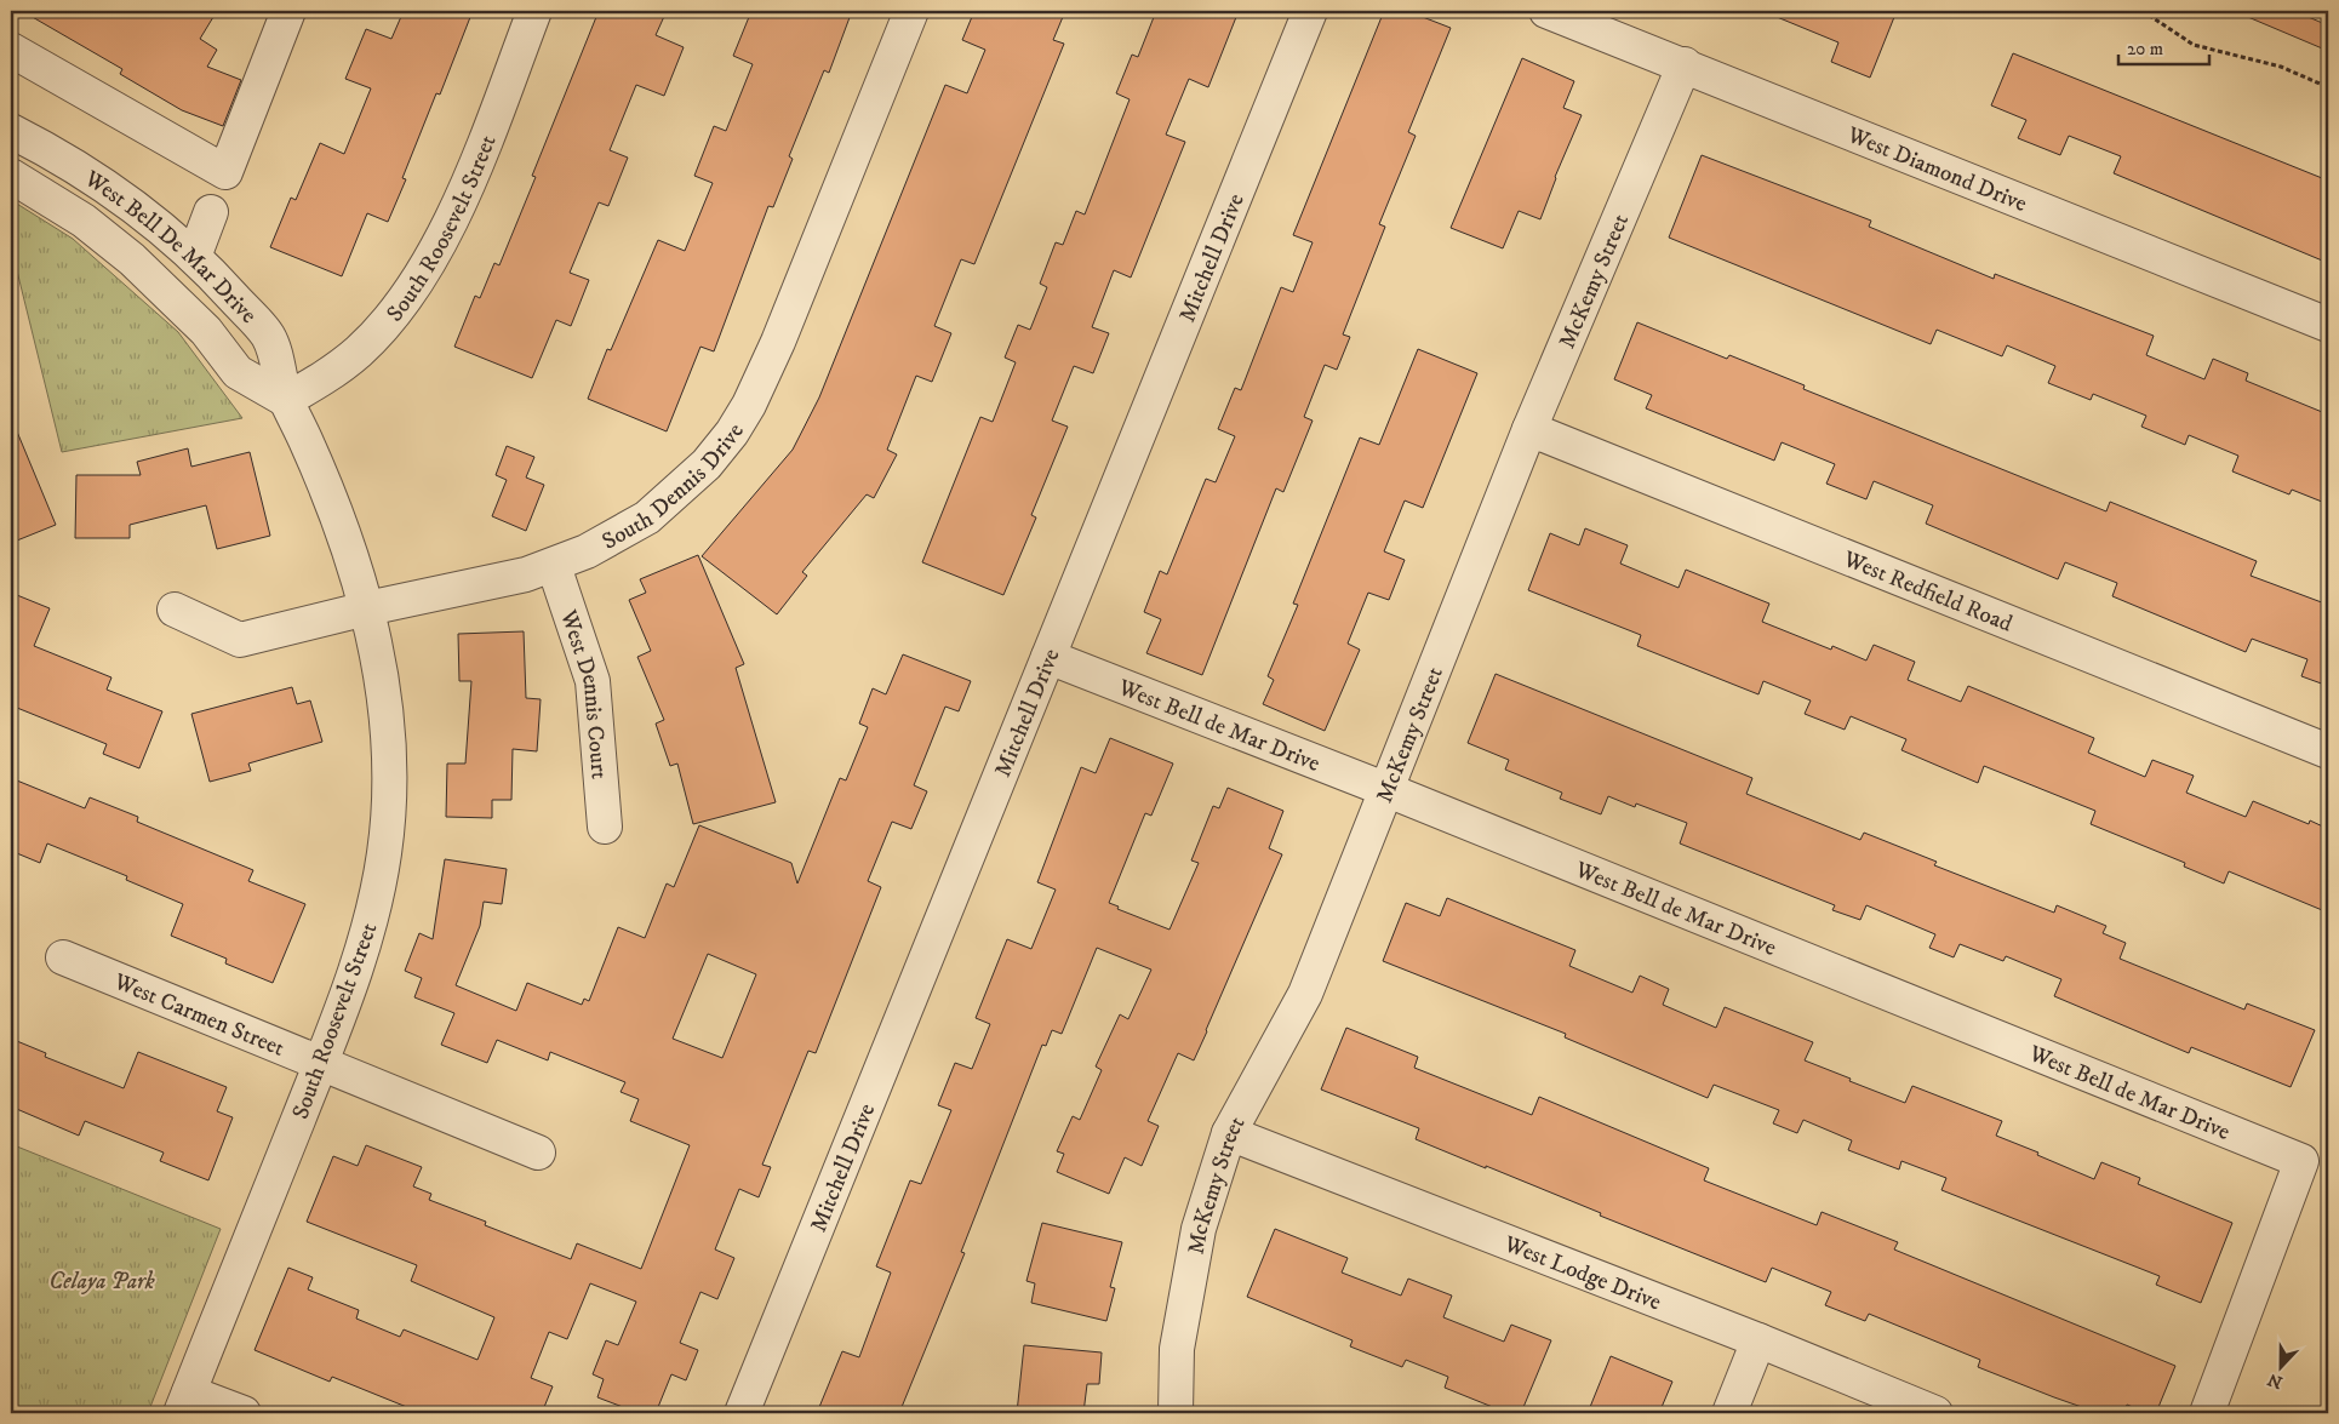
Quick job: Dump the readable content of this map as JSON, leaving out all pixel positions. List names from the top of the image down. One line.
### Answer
{"streets":{"street":["West Diamond Drive","South Roosevelt Street","West Bell De Mar Drive","Mitchell Drive","McKemy Street","South Dennis Drive","West Redfield Road","West Dennis Court","West Bell de Mar Drive","West Carmen Street","West Lodge Drive"]},"crossings":[["West Diamond Drive","McKemy Street"],["South Roosevelt Street","West Bell De Mar Drive"],["South Roosevelt Street","South Dennis Drive"],["South Roosevelt Street","West Carmen Street"],["West Bell De Mar Drive","South Dennis Drive"],["Mitchell Drive","West Bell de Mar Drive"],["McKemy Street","West Redfield Road"],["McKemy Street","West Bell de Mar Drive"],["McKemy Street","West Lodge Drive"],["South Dennis Drive","West Dennis Court"]],"parks":["Celaya Park"],"scale_bar":"20 m","north":"bottom"}
